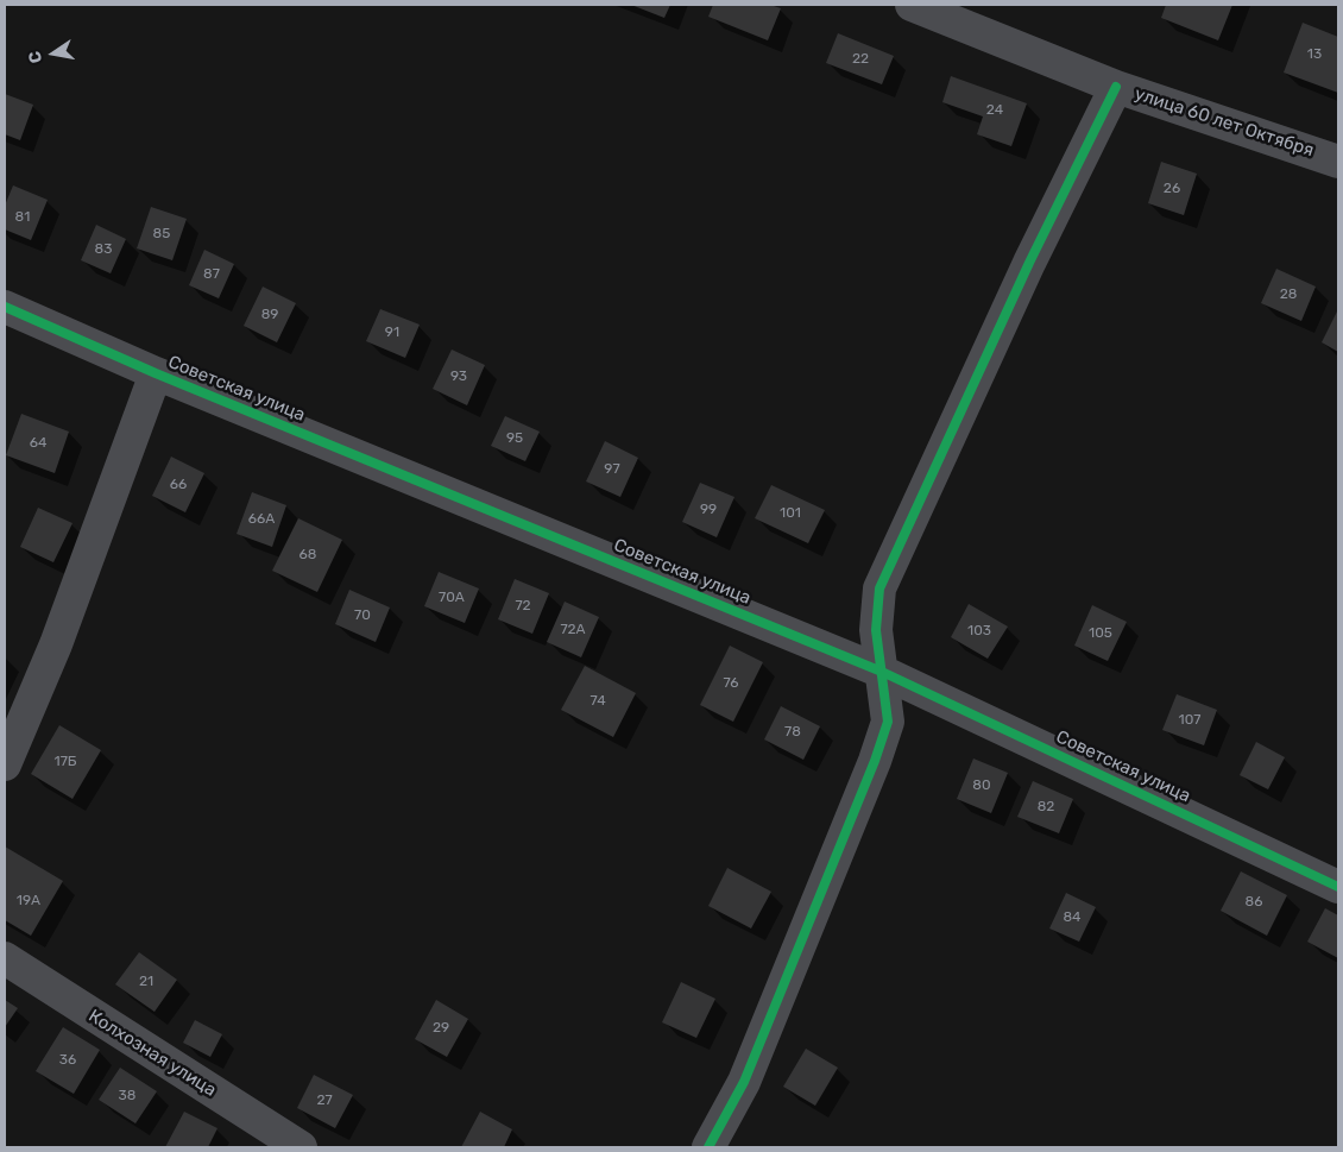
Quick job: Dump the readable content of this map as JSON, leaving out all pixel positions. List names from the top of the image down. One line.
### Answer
{"streets":{"street":["улица 60 лет Октября","Советская улица","Колхозная улица"]},"house_numbers":["13","22","24","26","81","85","83","87","28","89","91","93","95","64","97","66","99","101","66А","68","70А","72","70","72А","103","105","76","74","107","78","17Б","80","82","19А","86","84","21","29","36","38","27"],"north":"left"}
